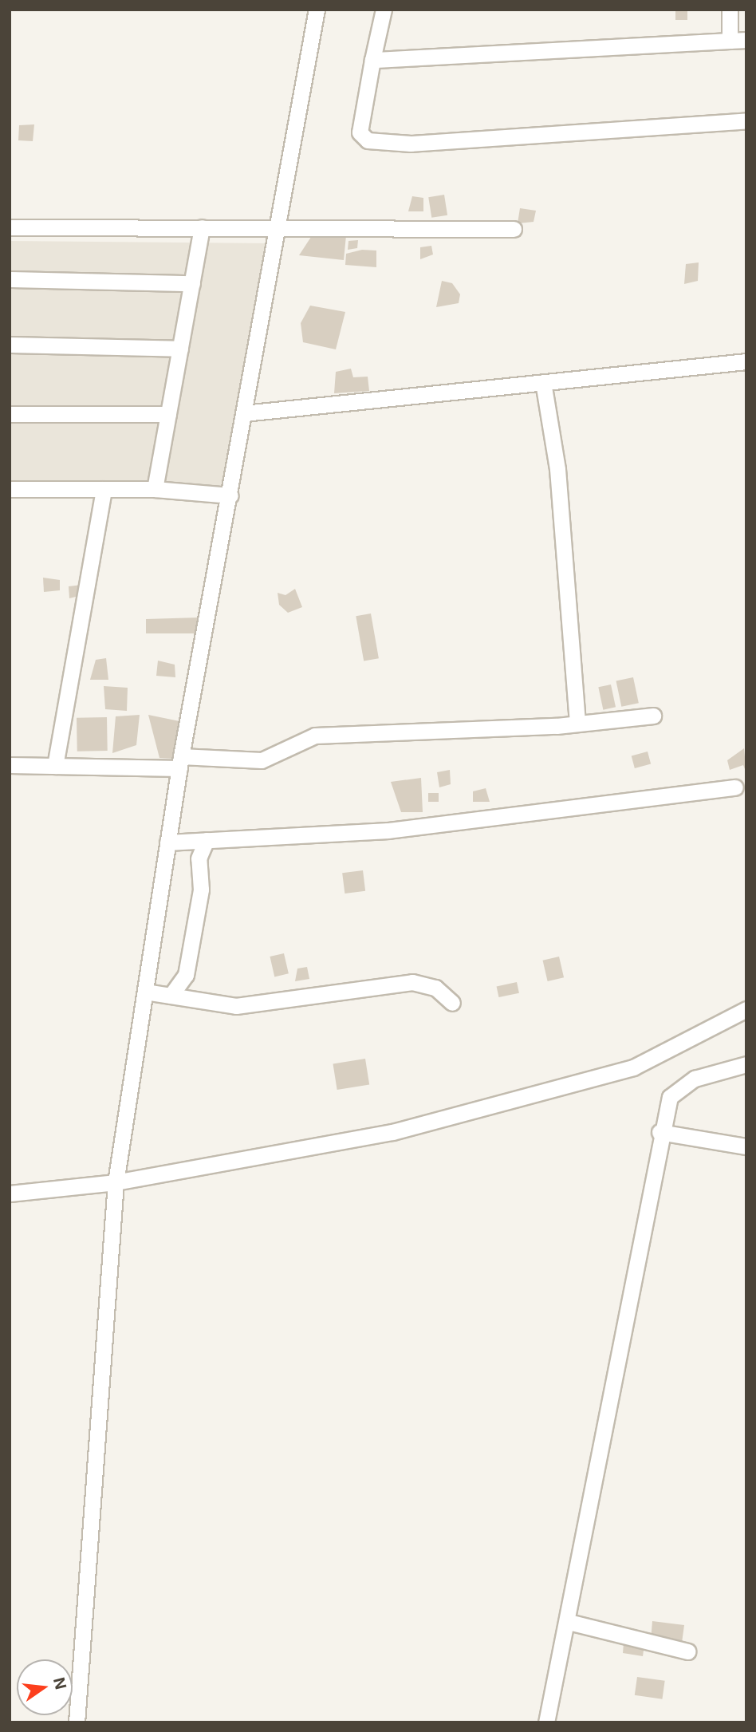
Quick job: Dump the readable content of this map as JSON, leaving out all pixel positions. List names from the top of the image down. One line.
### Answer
{"north":"right"}
